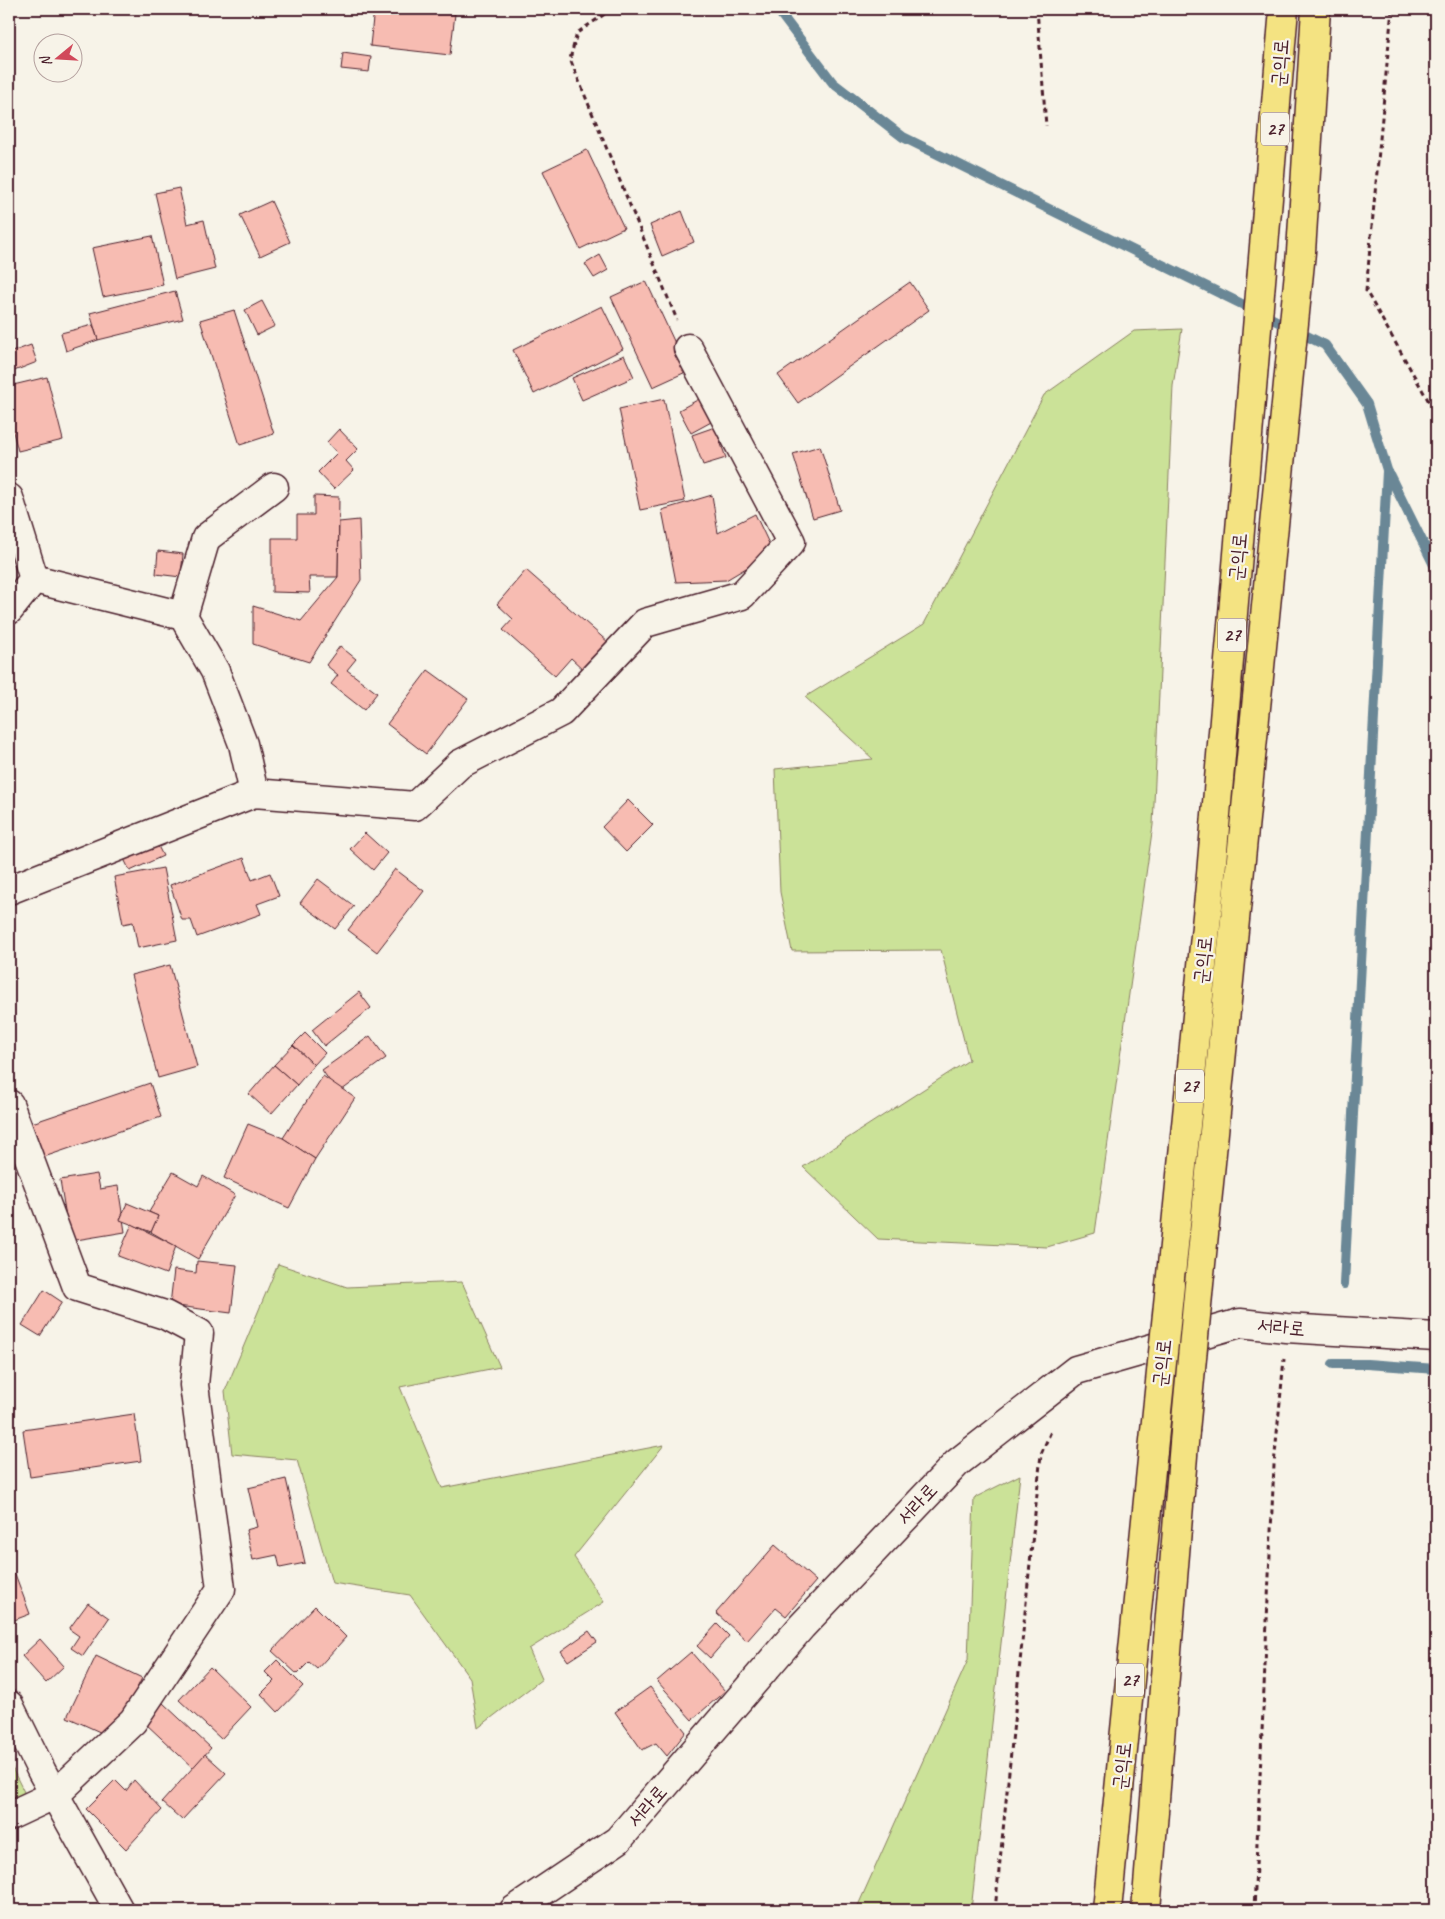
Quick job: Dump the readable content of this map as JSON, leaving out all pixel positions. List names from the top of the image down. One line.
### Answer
{"streets":{"highway":["군익로","27"],"street":["서라로"]},"north":"left"}
